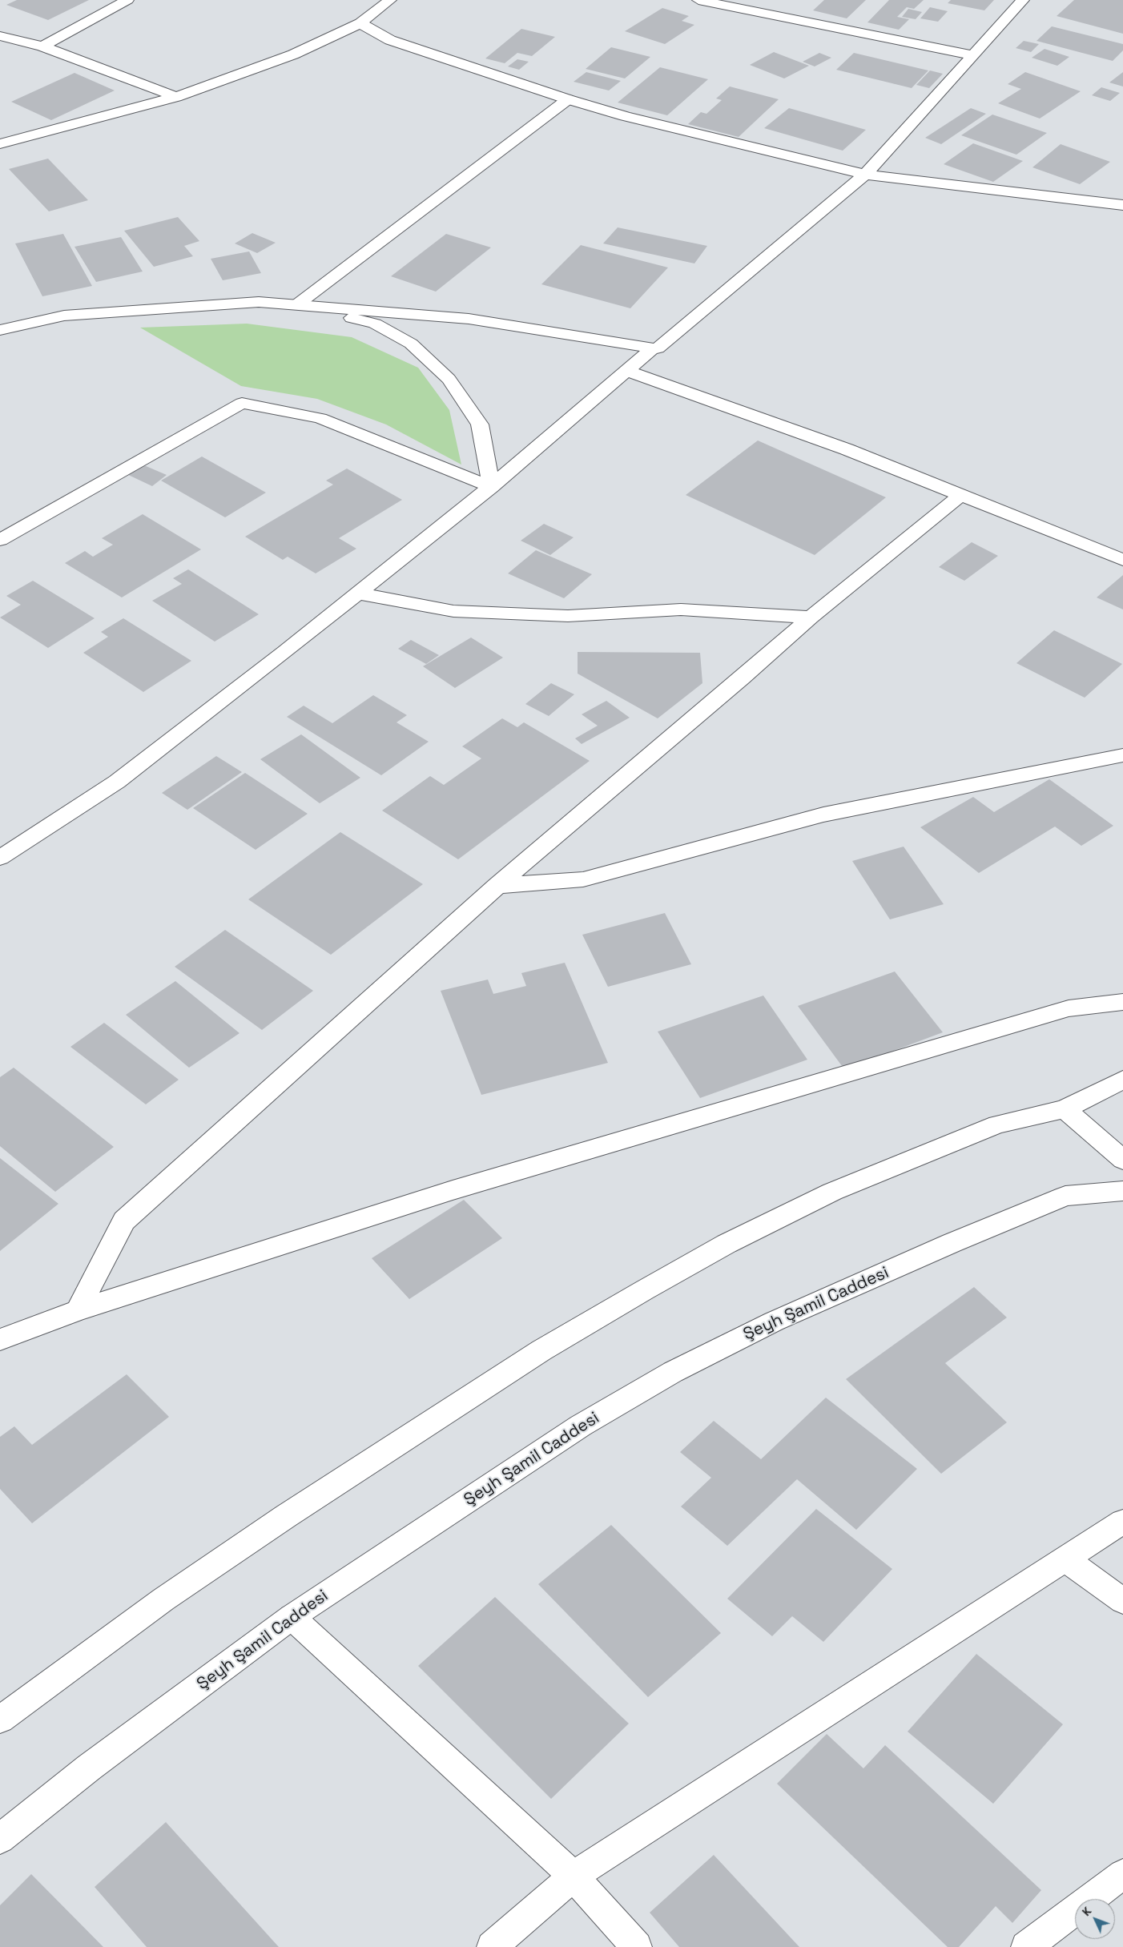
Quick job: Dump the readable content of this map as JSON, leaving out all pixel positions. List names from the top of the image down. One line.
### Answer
{"streets":{"street":["Şeyh Şamil Caddesi"]},"north":"top left"}
